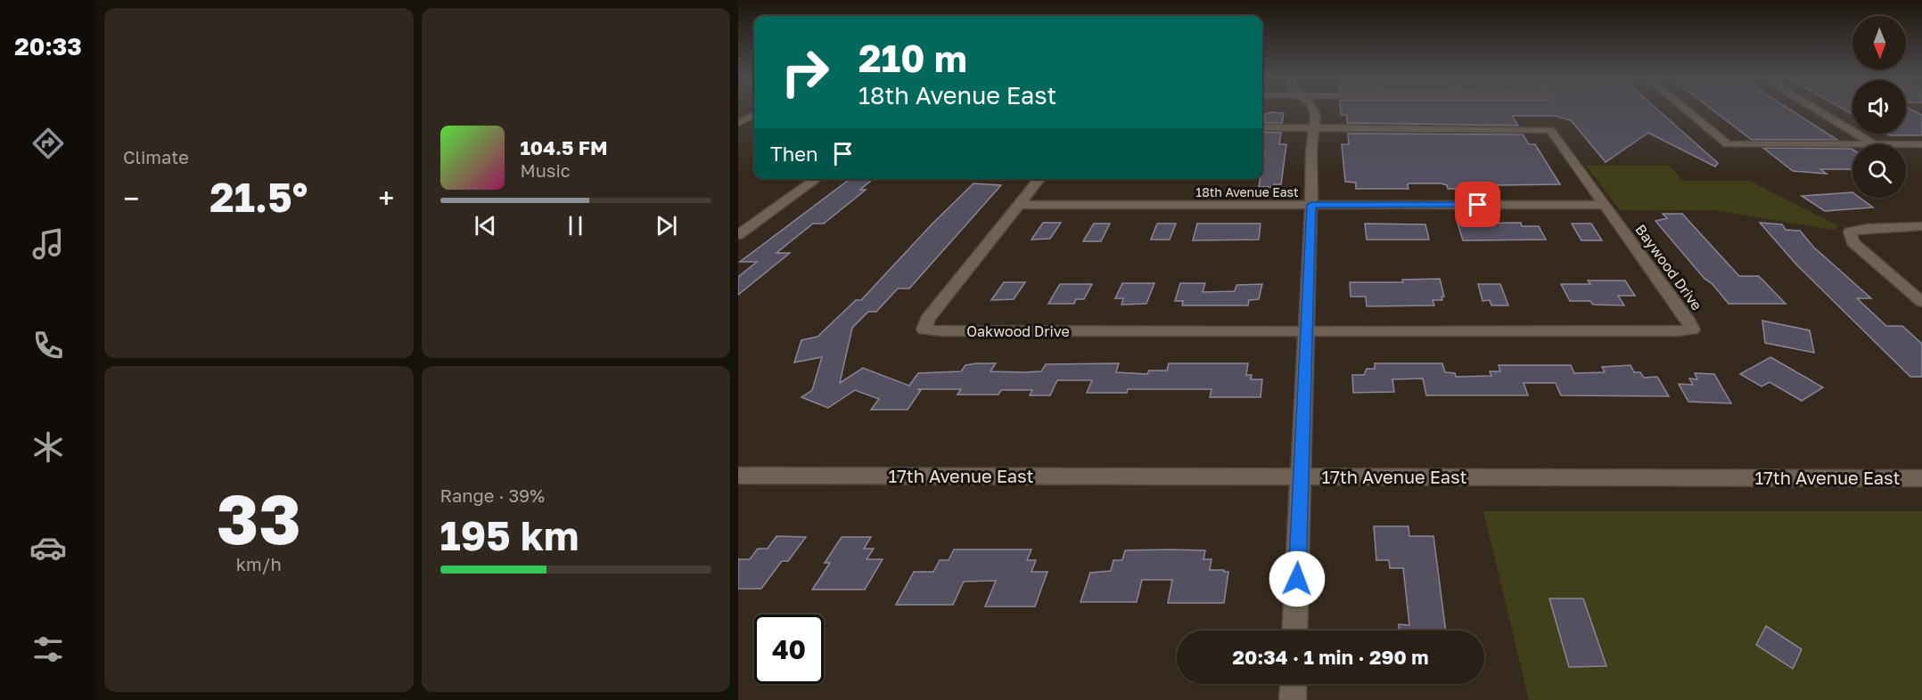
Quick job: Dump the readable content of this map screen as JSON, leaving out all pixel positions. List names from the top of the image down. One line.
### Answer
{"streets":{"street":["18th Avenue East","Baywood Drive","Oakwood Drive","17th Avenue East"]},"crossings":[["18th Avenue East","Baywood Drive"],["18th Avenue East","Oakwood Drive"],["Baywood Drive","Oakwood Drive"]],"north":"bottom","page":{"tabs":"20:33","tile":["Climate",["33","km/h"],["Range · 39%","195 km"]],"turn":["210 m","18th Avenue East"],"song":["104.5 FM","Music"],"then":"Then","heat":["−","21.5°","+"],"limit":"40","trip":"20:34 · 1 min · 290 m"}}
